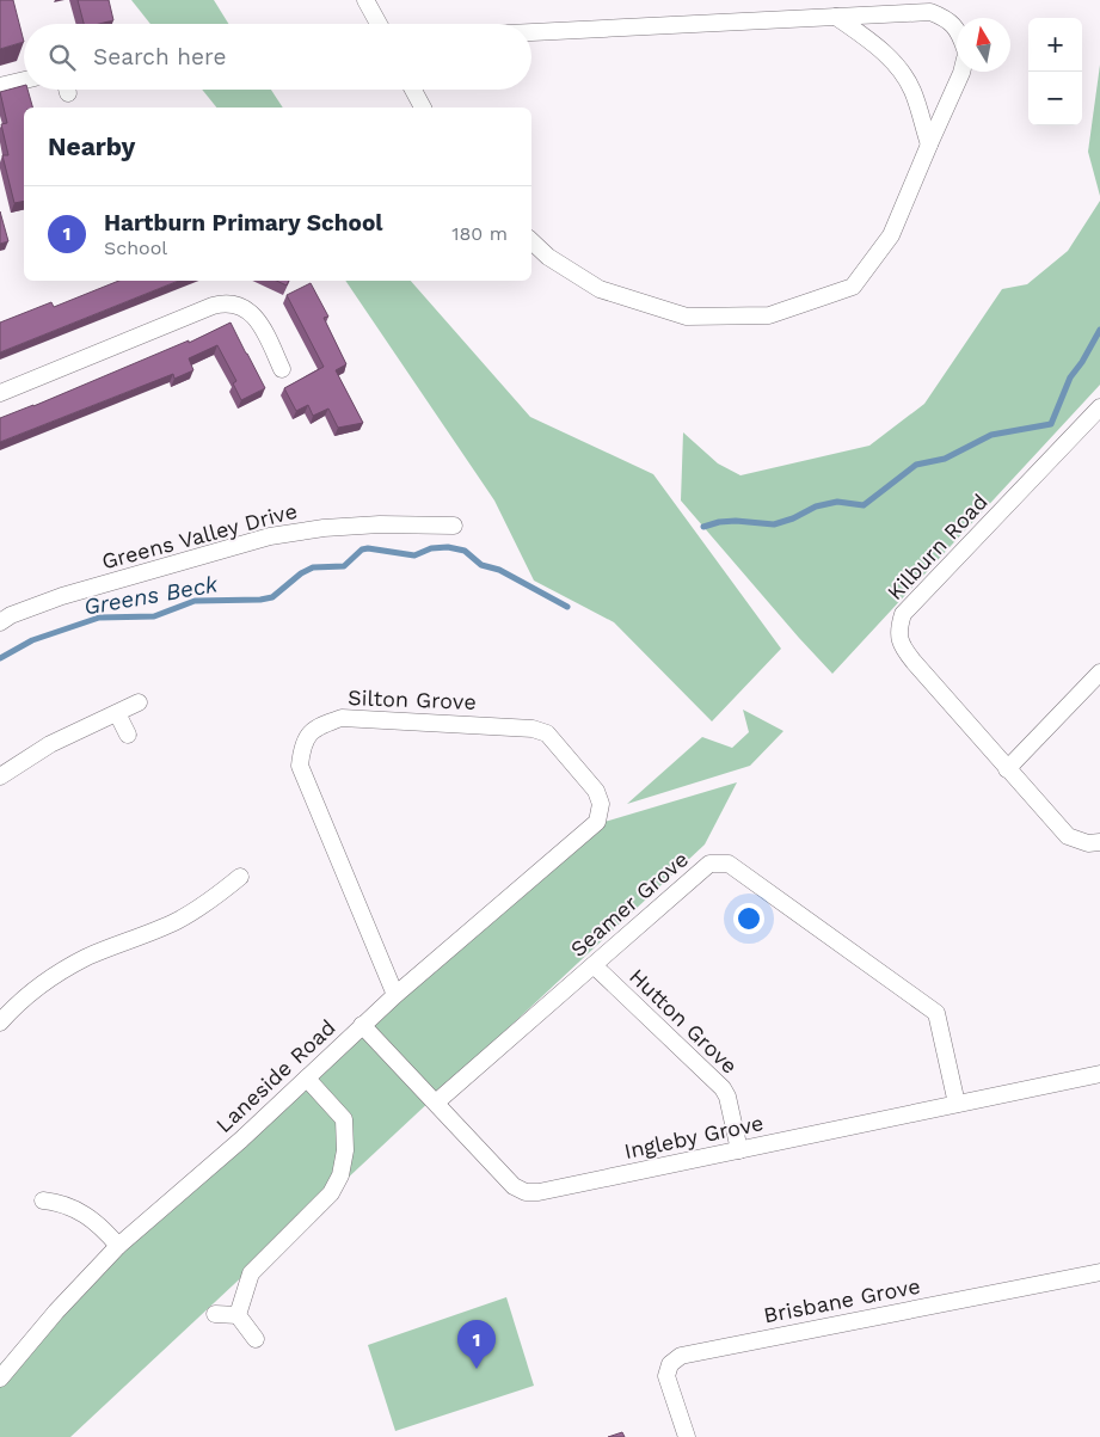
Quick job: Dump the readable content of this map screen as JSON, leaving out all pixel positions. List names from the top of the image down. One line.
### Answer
{"streets":{"street":["Greens Valley Drive","Kilburn Road","Silton Grove","Seamer Grove","Hutton Grove","Laneside Road","Ingleby Grove","Brisbane Grove"]},"crossings":[["Silton Grove","Laneside Road"],["Seamer Grove","Hutton Grove"],["Seamer Grove","Ingleby Grove"],["Hutton Grove","Ingleby Grove"],["Laneside Road","Ingleby Grove"]],"water":["Greens Beck"],"north":"top","page":{"map_buttons":["+","−"],"search":"Search here","heading":"Nearby","list":[{"mark":"1","name":"Hartburn Primary School","note":"School","value":"180 m"}],"pins":"1"}}
